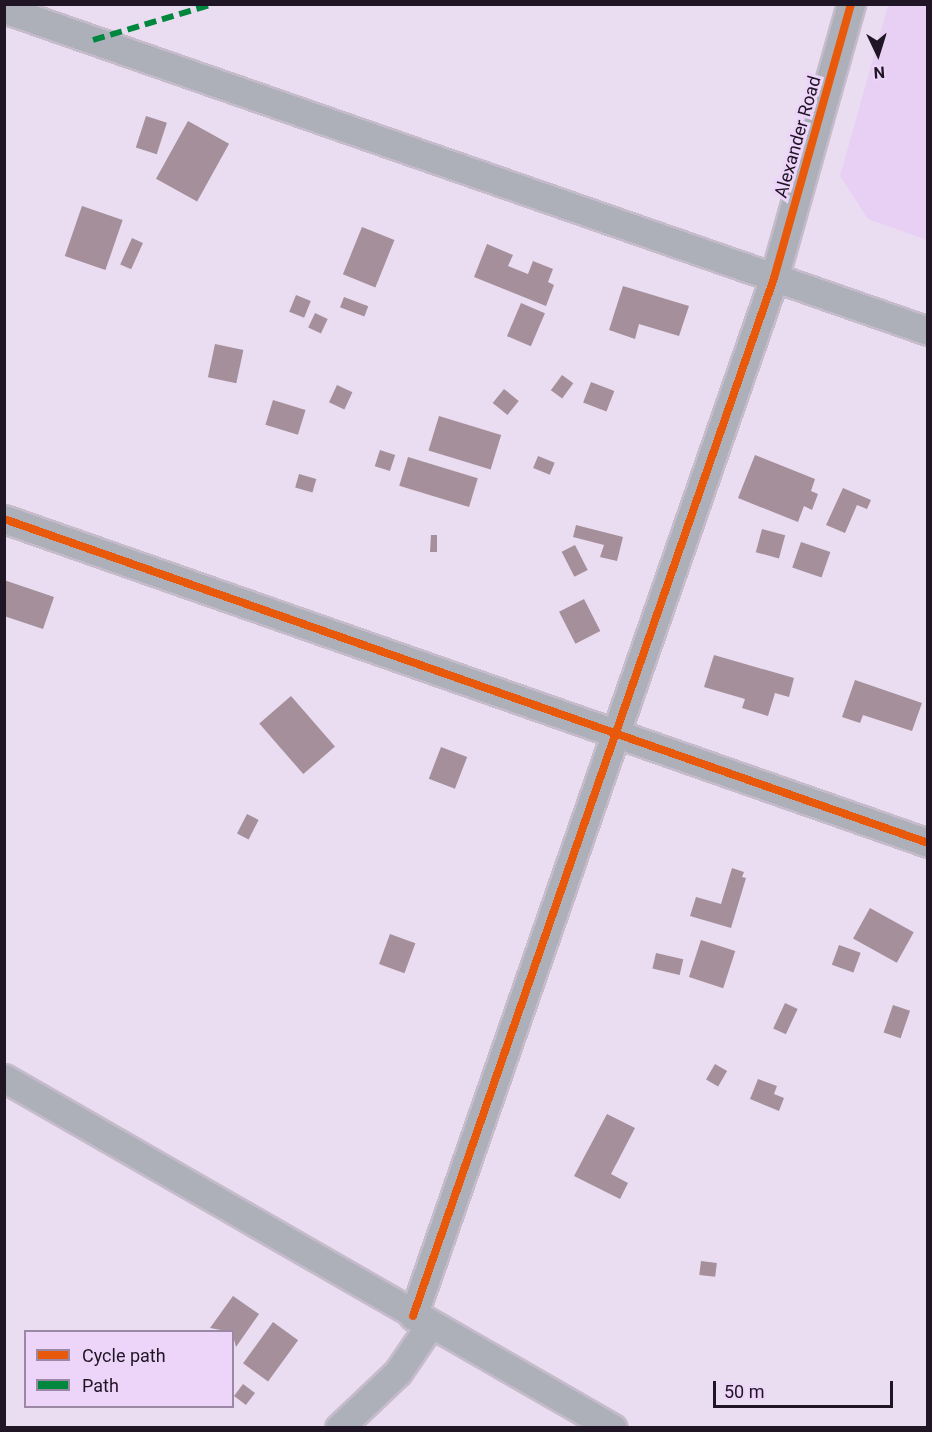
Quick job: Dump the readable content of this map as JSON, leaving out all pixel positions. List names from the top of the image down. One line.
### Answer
{"streets":{"street":["Alexander Road"]},"legend":["Cycle path","Path"],"scale_bar":"50 m","north":"bottom"}
